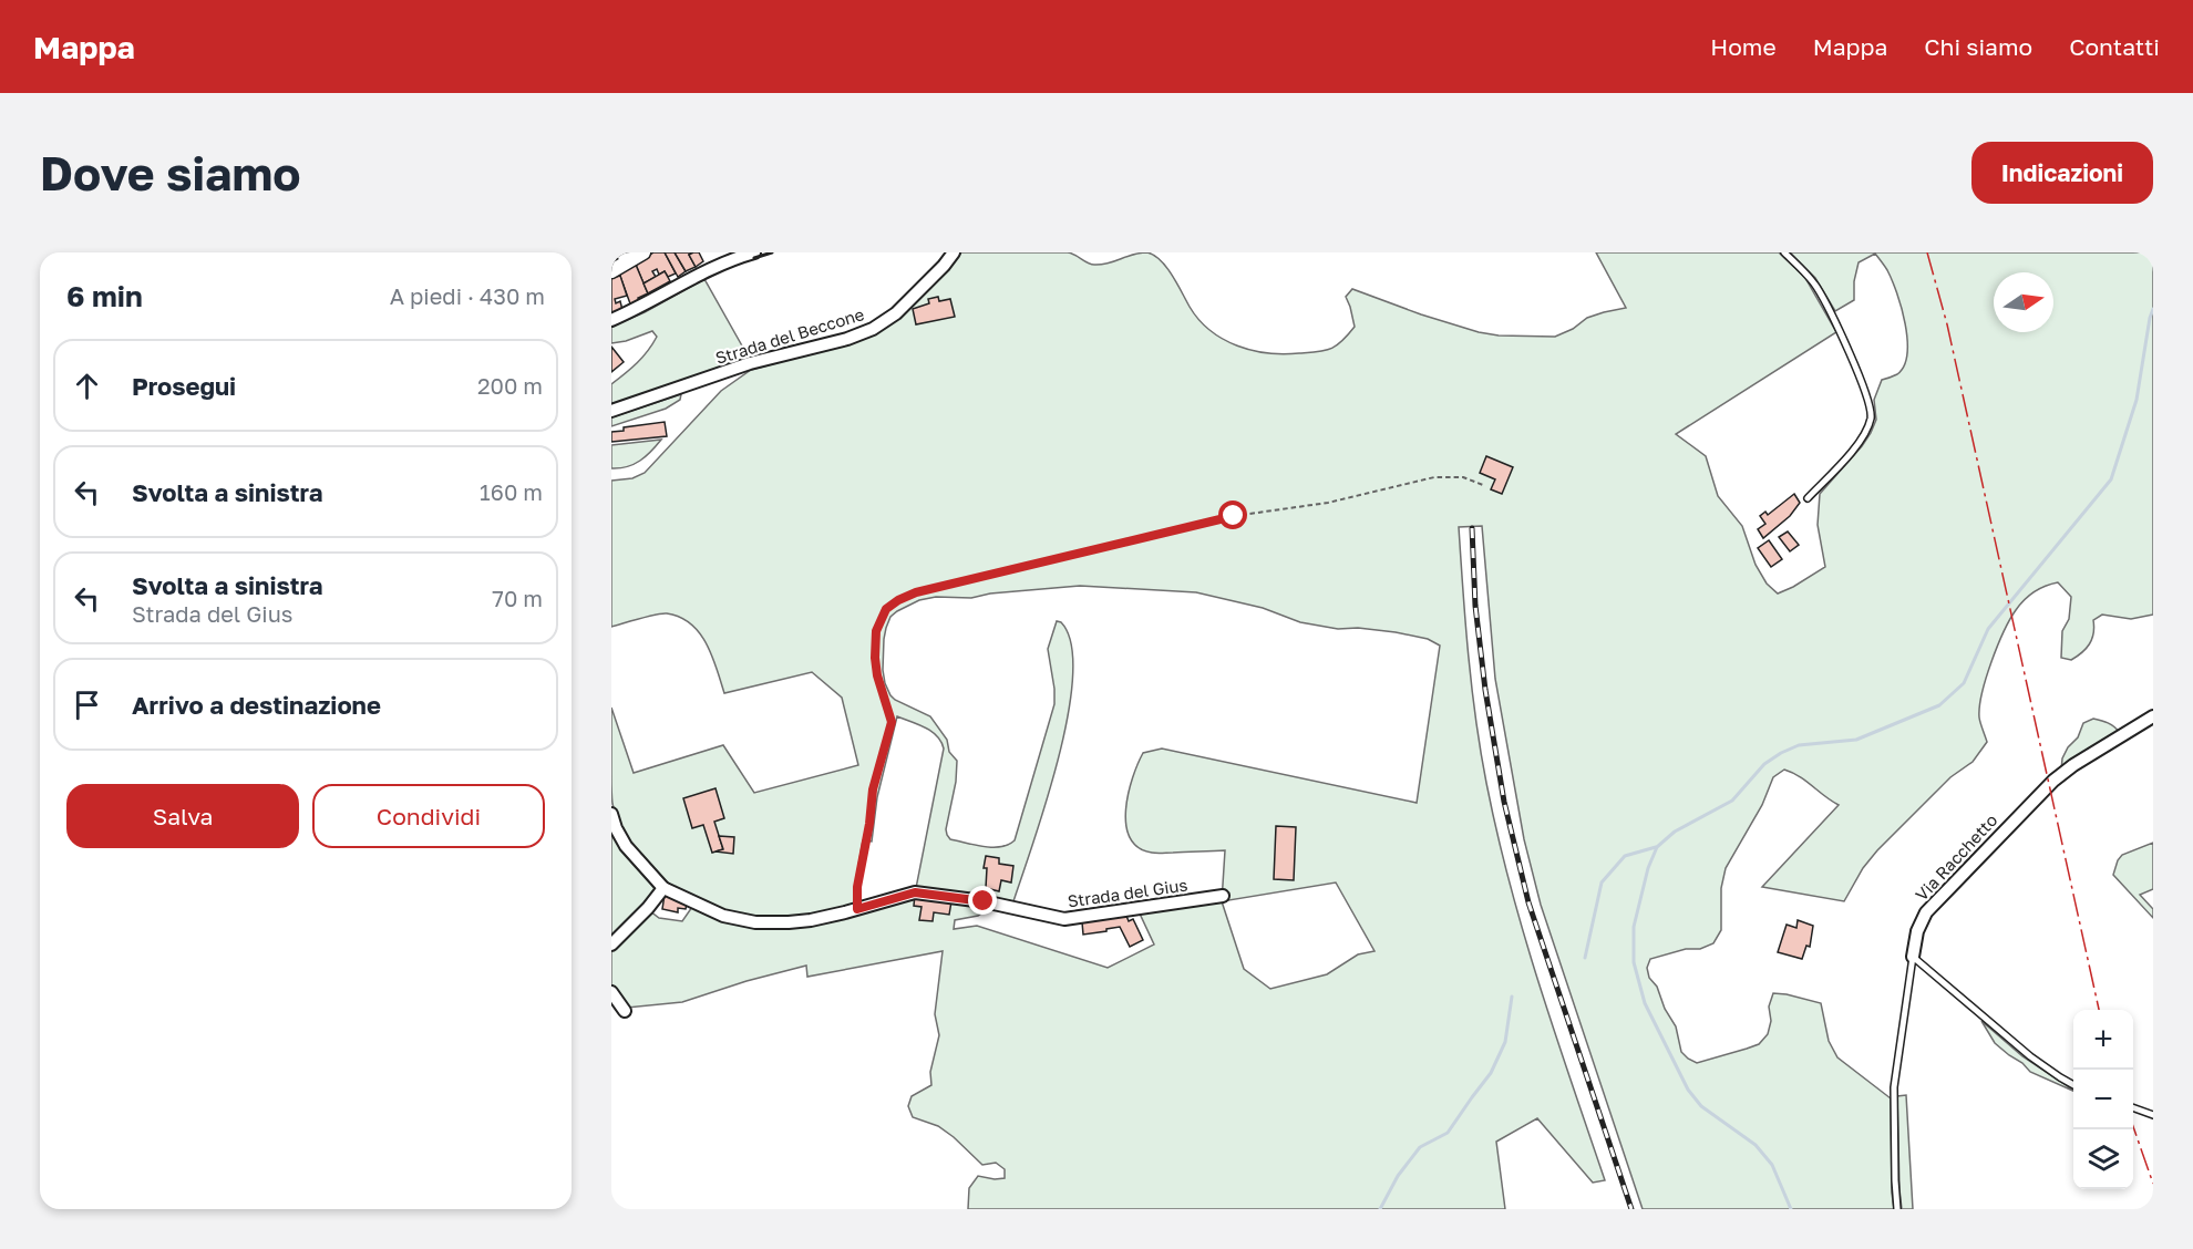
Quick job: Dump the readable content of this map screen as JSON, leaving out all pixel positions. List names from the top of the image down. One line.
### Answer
{"streets":{"street":["Strada del Beccone","Via Racchetto","Strada del Gius"]},"north":"right","page":{"header":"Mappa","nav":["Home","Mappa","Chi siamo","Contatti"],"buttons":["Indicazioni",["Salva","Condividi"]],"title":"Dove siamo","heading":["6 min","A piedi · 430 m"],"list":[["Prosegui","200 m"],["Svolta a sinistra","160 m"],["Svolta a sinistra","Strada del Gius","70 m"],"Arrivo a destinazione"],"map_buttons":["+","−"]}}
